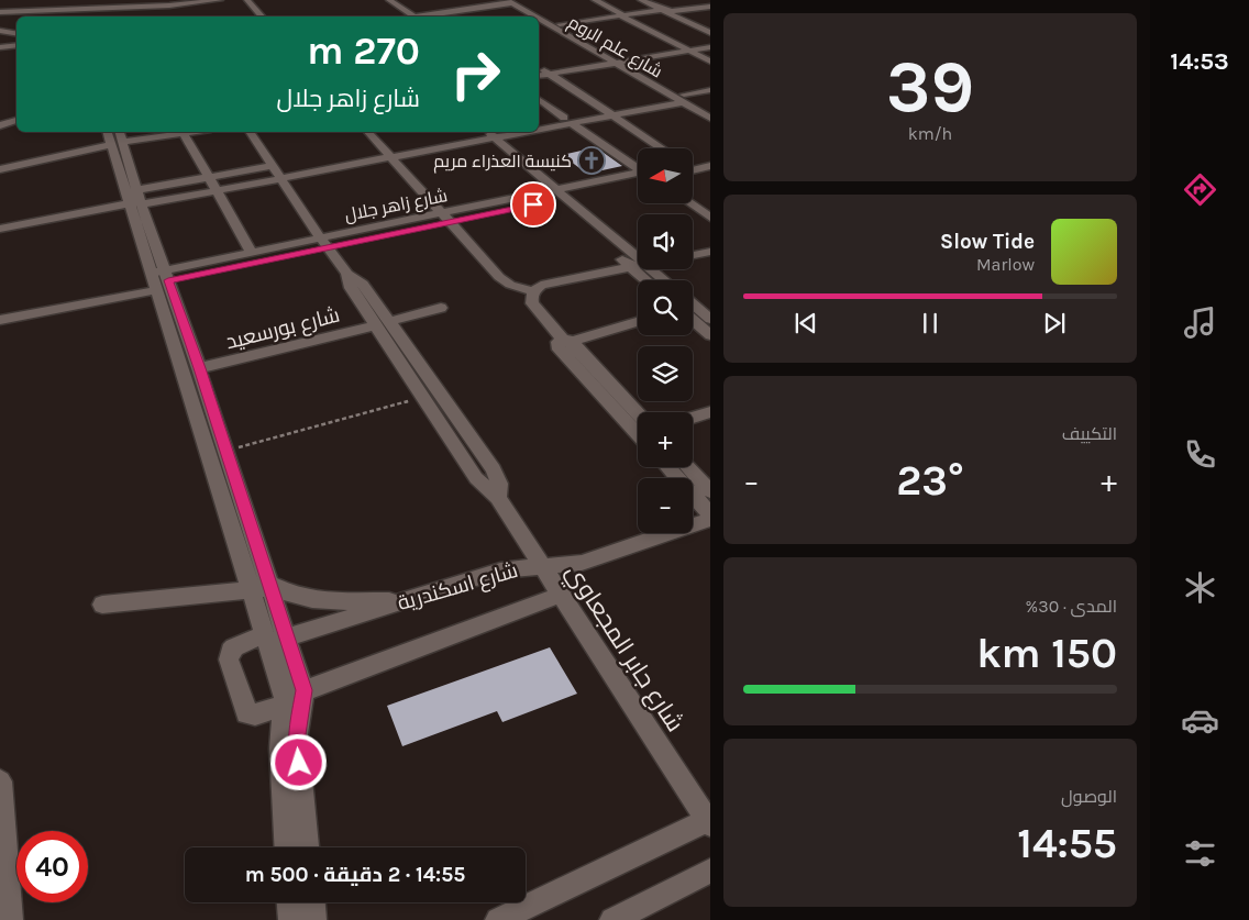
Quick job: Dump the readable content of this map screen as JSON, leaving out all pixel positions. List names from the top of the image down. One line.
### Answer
{"streets":{"street":["شارع علم الروم","شارع زاهر جلال","شارع بورسعيد","شارع اسكندرية","شارع جابر المجعاوي"]},"crossings":[["شارع زاهر جلال","شارع جابر المجعاوي"],["شارع بورسعيد","شارع جابر المجعاوي"],["شارع اسكندرية","شارع جابر المجعاوي"]],"places":{"church":["كنيسة العذراء مريم"]},"north":"left","page":{"tabs":"14:53","tile":[["39","km/h"],"التكييف",["المدى · 30%","150 km"],["الوصول","14:55"]],"turn":["270 m","شارع زاهر جلال"],"map_buttons":["+","−"],"song":["Slow Tide","Marlow"],"heat":["−","23°","+"],"limit":"40","trip":"14:55 · 2 دقيقة · 500 m"}}
